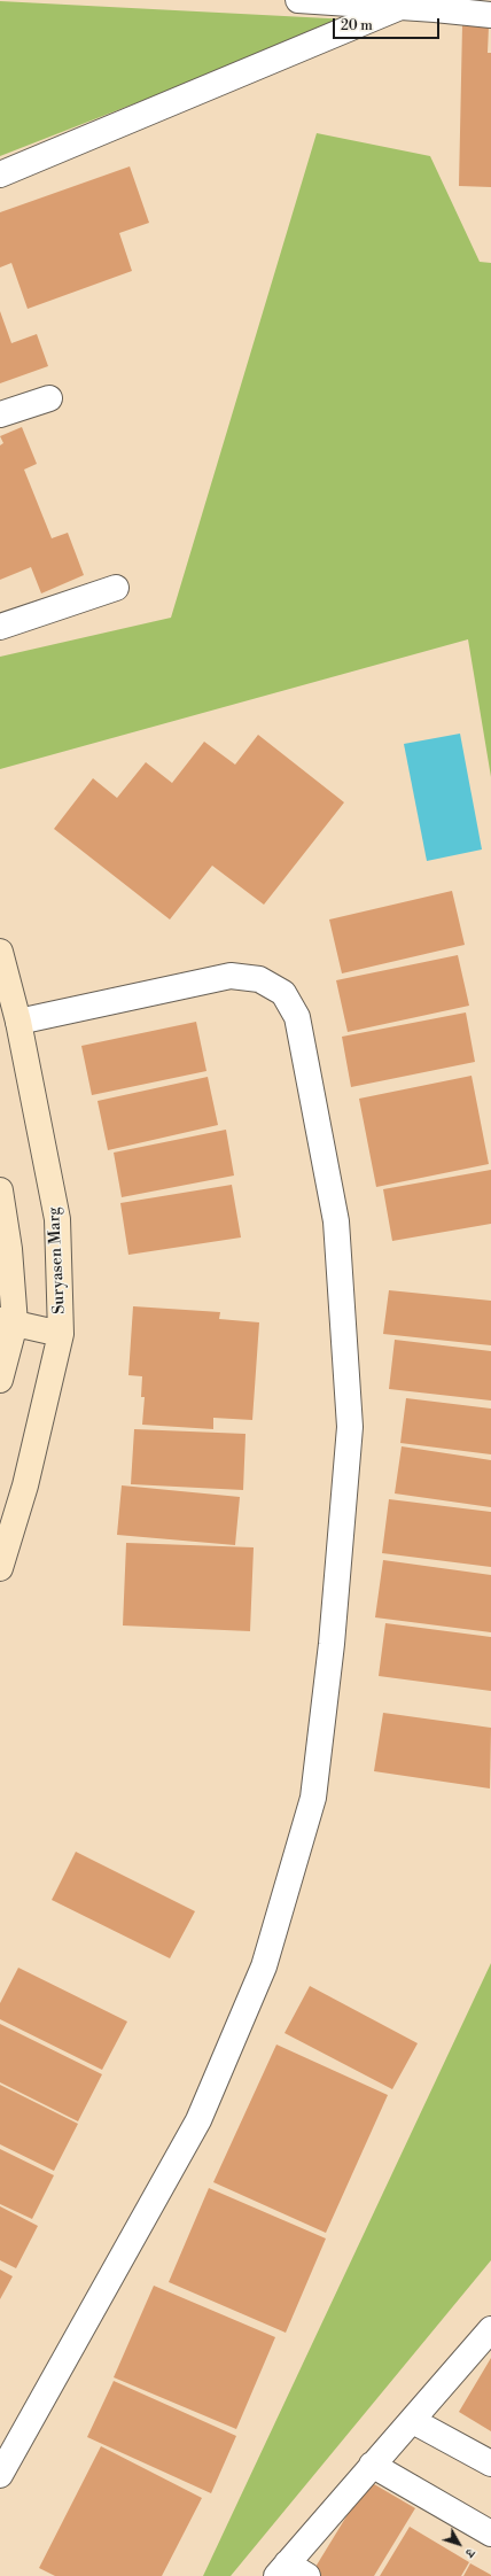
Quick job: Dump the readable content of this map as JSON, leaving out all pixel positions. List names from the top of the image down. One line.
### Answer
{"streets":{"street":["Suryasen Marg"]},"scale_bar":"20 m","north":"bottom right"}
